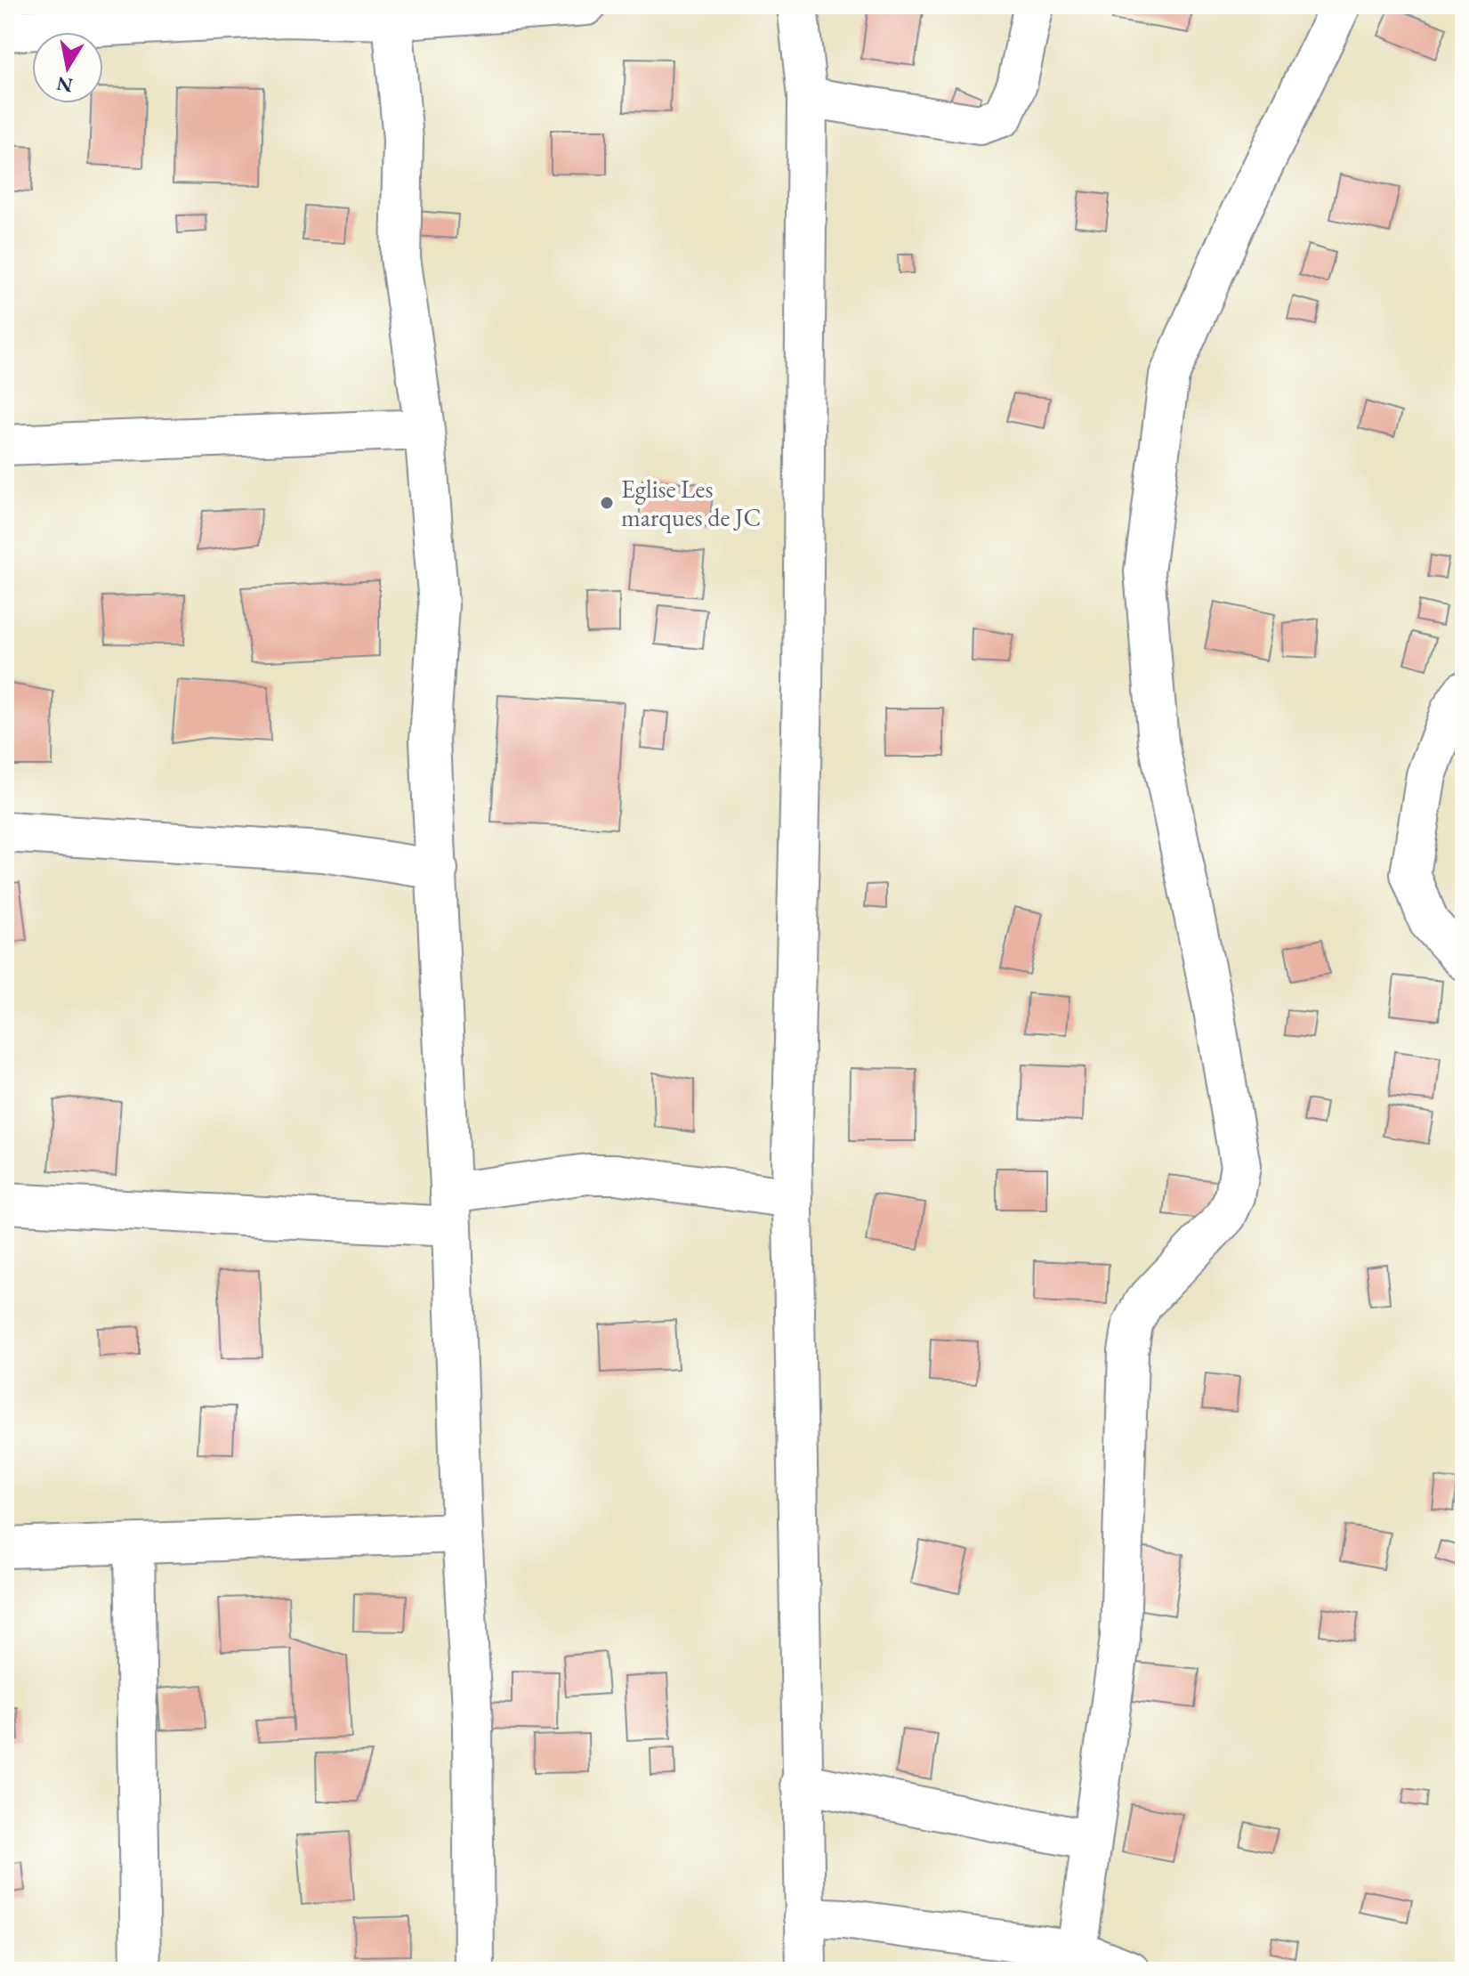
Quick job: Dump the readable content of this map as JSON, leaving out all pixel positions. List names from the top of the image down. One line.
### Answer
{"places":["Eglise Les marques de JC"],"north":"bottom"}
